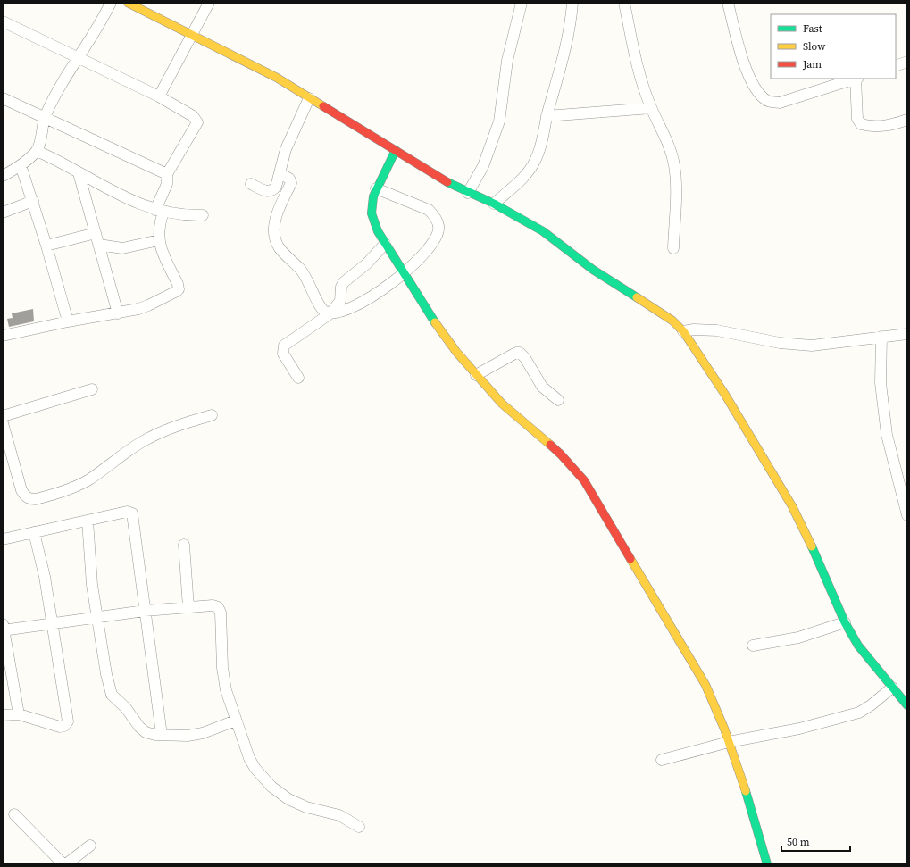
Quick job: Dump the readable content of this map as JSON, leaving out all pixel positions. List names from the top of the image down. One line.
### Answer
{"legend":["Fast","Slow","Jam"],"scale_bar":"50 m"}
